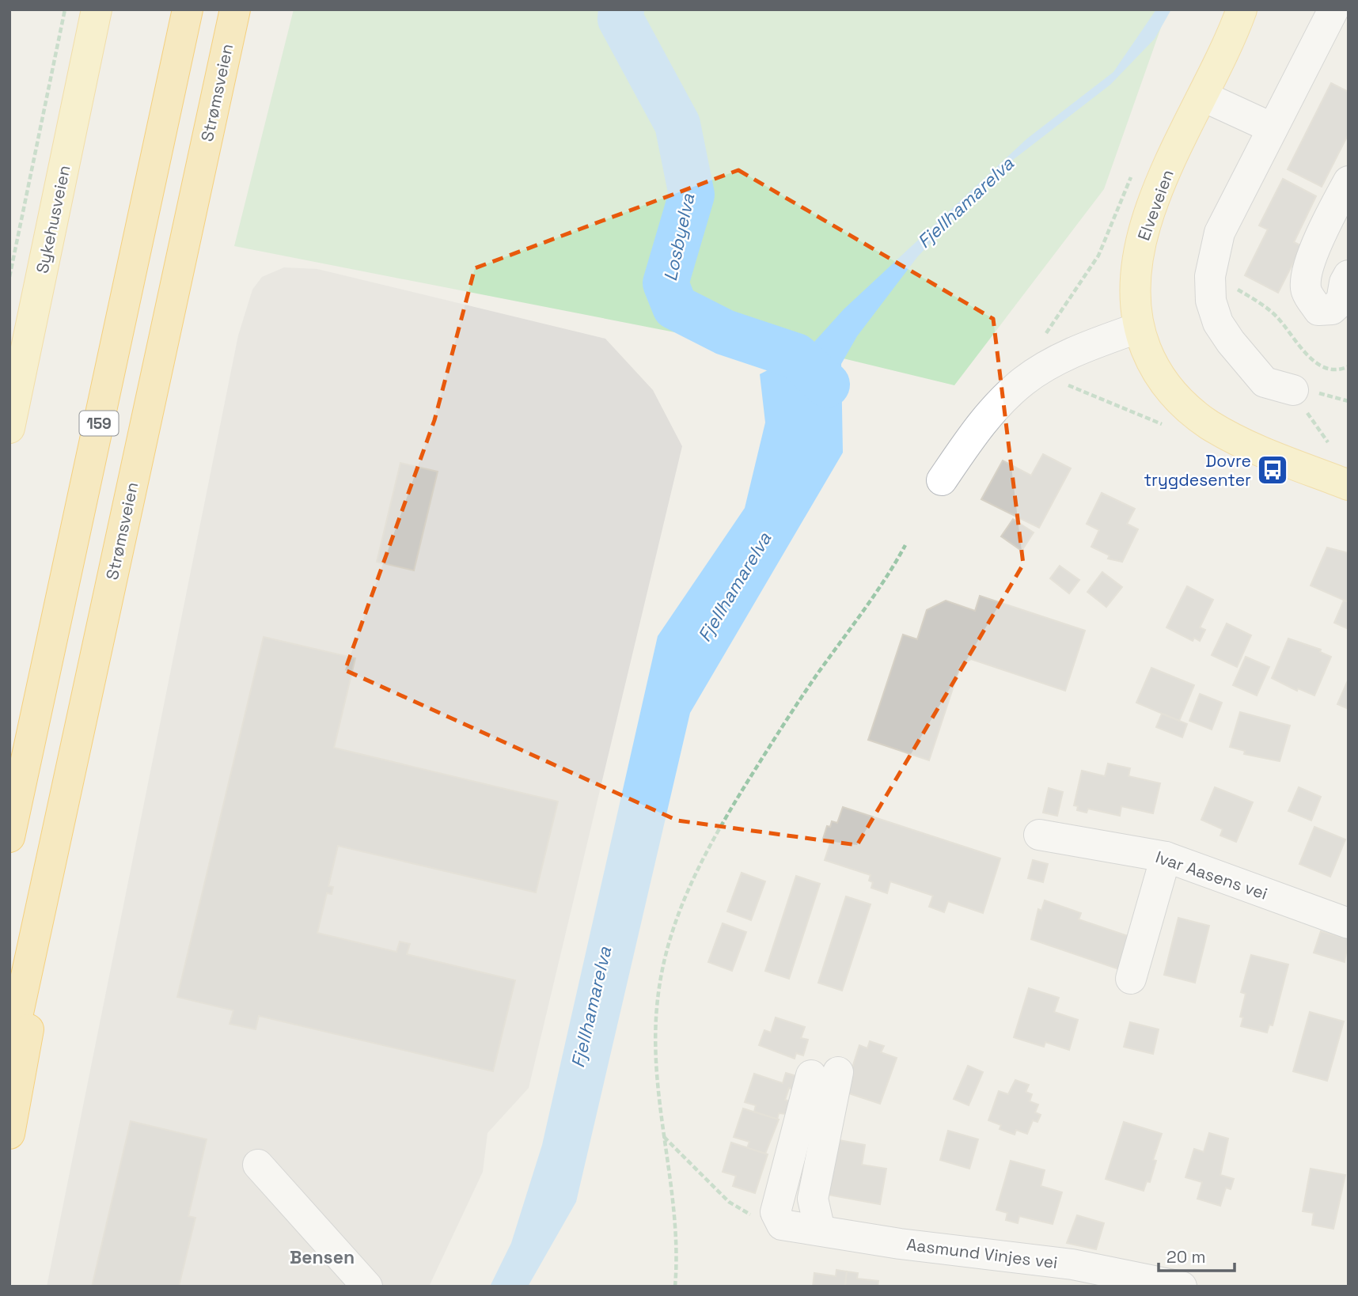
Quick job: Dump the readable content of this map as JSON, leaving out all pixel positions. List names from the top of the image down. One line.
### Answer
{"streets":{"highway":["Strømsveien","159"],"main road":["Elveveien","Sykehusveien"],"street":["Ivar Aasens vei","Aasmund Vinjes vei"]},"districts":["Bensen"],"water":["Fjellhamarelva","Losbyelva"],"places":{"bus stop":["Dovre trygdesenter"]},"scale_bar":"20 m"}
